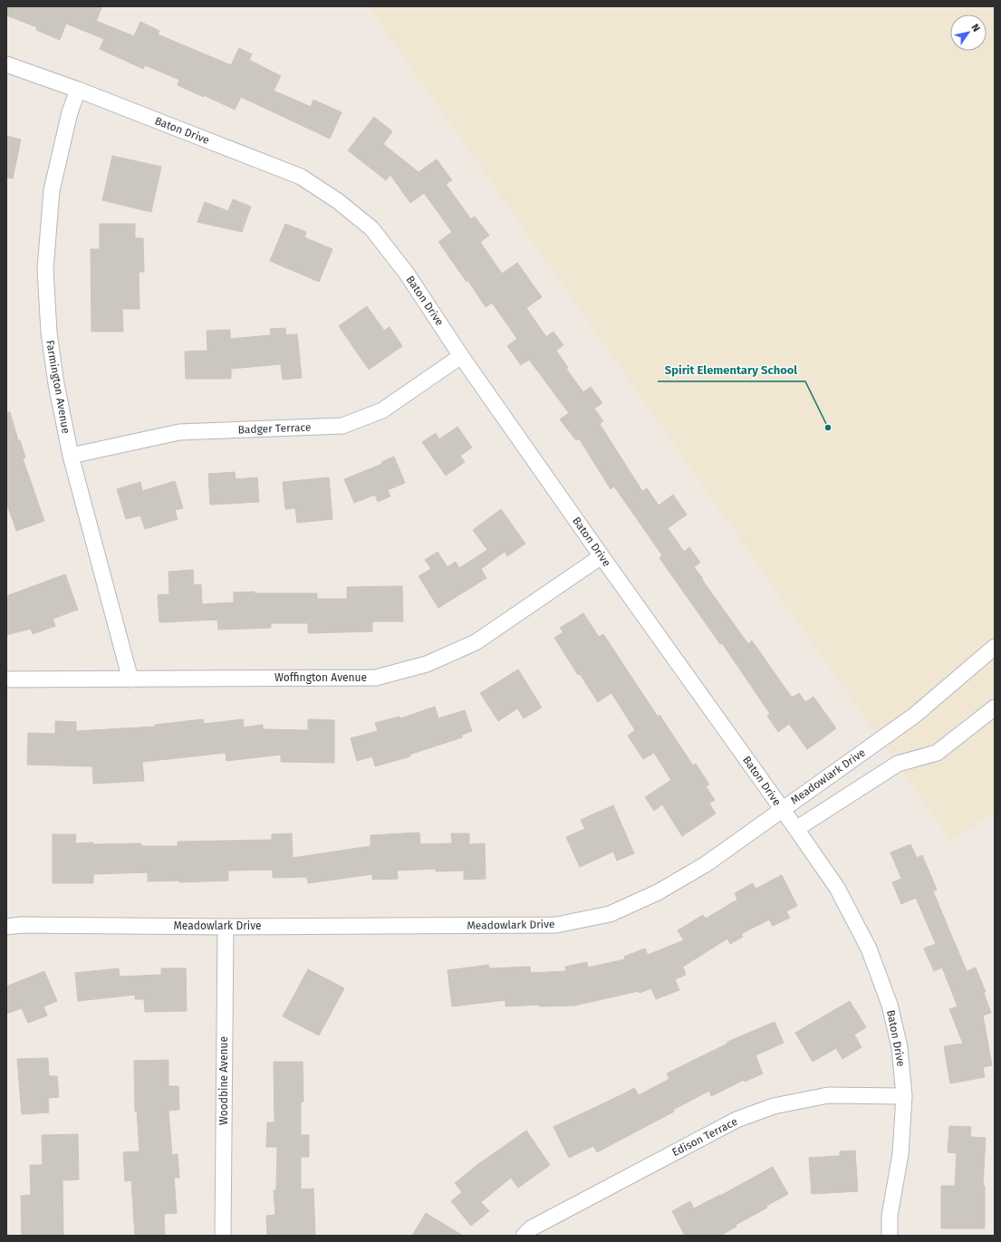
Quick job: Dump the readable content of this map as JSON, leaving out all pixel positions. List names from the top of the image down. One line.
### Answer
{"streets":{"street":["Baton Drive","Farmington Avenue","Badger Terrace","Woffington Avenue","Meadowlark Drive","Woodbine Avenue","Edison Terrace"]},"crossings":[["Baton Drive","Farmington Avenue"],["Baton Drive","Badger Terrace"],["Baton Drive","Woffington Avenue"],["Baton Drive","Meadowlark Drive"],["Baton Drive","Edison Terrace"],["Farmington Avenue","Badger Terrace"],["Farmington Avenue","Woffington Avenue"],["Meadowlark Drive","Woodbine Avenue"]],"places":["Spirit Elementary School"],"north":"top right"}
